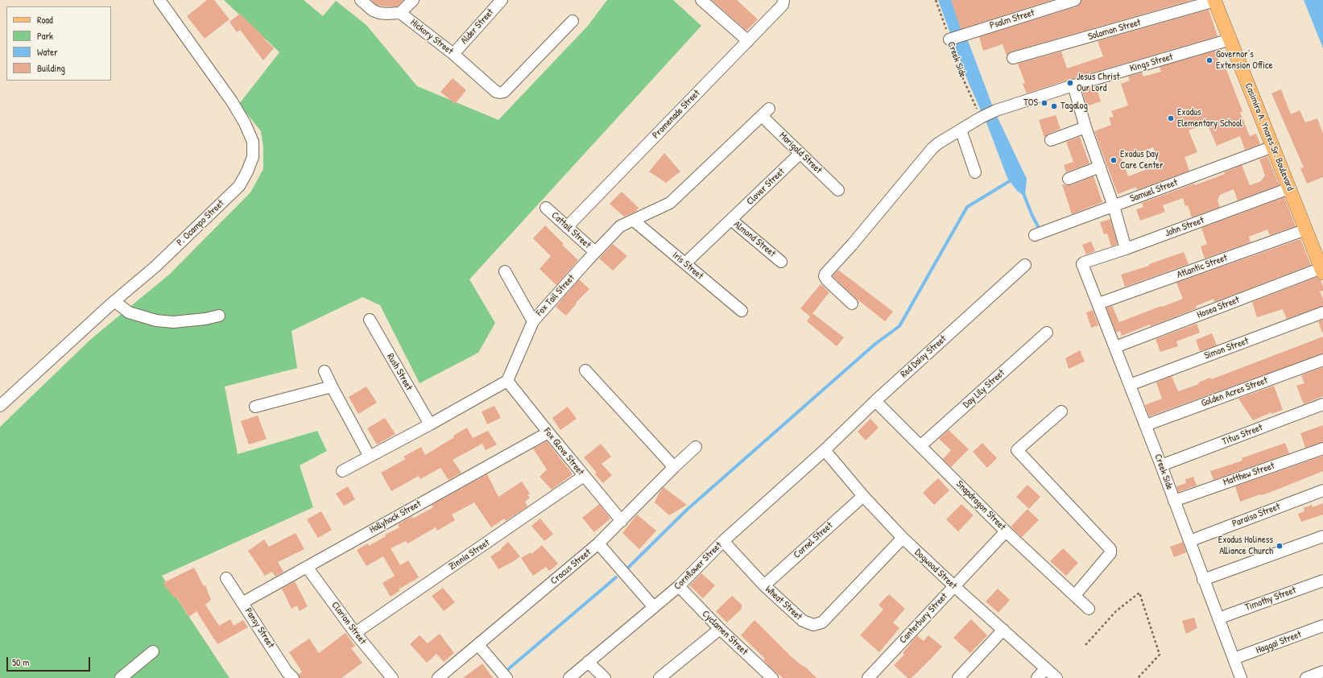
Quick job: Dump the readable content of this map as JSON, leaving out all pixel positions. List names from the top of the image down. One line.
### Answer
{"streets":{"main road":["Casimiro A. Ynares Sr. Boulevard"],"street":["Psalm Street","Alder Street","Solomon Street","Hickory Street","Creek Side","Kings Street","Promenade Street","Marigold Street","Clover Street","Samuel Street","P. Ocampo Street","John Street","Cattail Street","Almond Street","Iris Street","Atlantic Street","Fox Tail Street","Hosea Street","Simon Street","Red Daisy Street","Rush Street","Day Lily Street","Golden Acres Street","Titus Street","Fox Glove Street","Matthew Street","Snapdragon Street","Paraiso Street","Hollyhock Street","Cornel Street","Zinnia Street","Cornflower Street","Crocus Street","Dogwood Street","Timothy Street","Wheat Street","Canterbury Street","Clarion Street","Pansy Street","Cyclamen Street","Haggai Street"]},"crossings":[["Psalm Street","Creek Side"],["Alder Street","Hickory Street"],["Solomon Street","Casimiro A. Ynares Sr. Boulevard"],["Creek Side","Kings Street"],["Creek Side","John Street"],["Creek Side","Atlantic Street"],["Creek Side","Hosea Street"],["Creek Side","Simon Street"],["Creek Side","Golden Acres Street"],["Creek Side","Titus Street"],["Creek Side","Matthew Street"],["Creek Side","Paraiso Street"],["Creek Side","Timothy Street"],["Creek Side","Haggai Street"],["Kings Street","Casimiro A. Ynares Sr. Boulevard"],["Promenade Street","Cattail Street"],["Casimiro A. Ynares Sr. Boulevard","Samuel Street"],["Casimiro A. Ynares Sr. Boulevard","John Street"],["Casimiro A. Ynares Sr. Boulevard","Atlantic Street"],["Casimiro A. Ynares Sr. Boulevard","Hosea Street"],["Marigold Street","Clover Street"],["Marigold Street","Fox Tail Street"],["Clover Street","Almond Street"],["Cattail Street","Fox Tail Street"],["Almond Street","Iris Street"],["Iris Street","Fox Tail Street"],["Fox Tail Street","Fox Glove Street"],["Red Daisy Street","Snapdragon Street"],["Red Daisy Street","Cornflower Street"],["Red Daisy Street","Dogwood Street"],["Day Lily Street","Snapdragon Street"],["Fox Glove Street","Hollyhock Street"],["Fox Glove Street","Zinnia Street"],["Fox Glove Street","Crocus Street"],["Snapdragon Street","Canterbury Street"],["Hollyhock Street","Clarion Street"],["Hollyhock Street","Pansy Street"],["Cornel Street","Dogwood Street"],["Cornel Street","Wheat Street"],["Zinnia Street","Clarion Street"],["Cornflower Street","Dogwood Street"],["Cornflower Street","Wheat Street"],["Cornflower Street","Cyclamen Street"],["Dogwood Street","Wheat Street"],["Dogwood Street","Canterbury Street"]],"places":["Governor’s Extension Office","Jesus Christ Our Lord","TOS","Tagalog","Exodus Elementary School","Exodus Day Care Center","Exodus Holiness Alliance Church"],"legend":["Road","Park","Water","Building"],"scale_bar":"50 m"}
